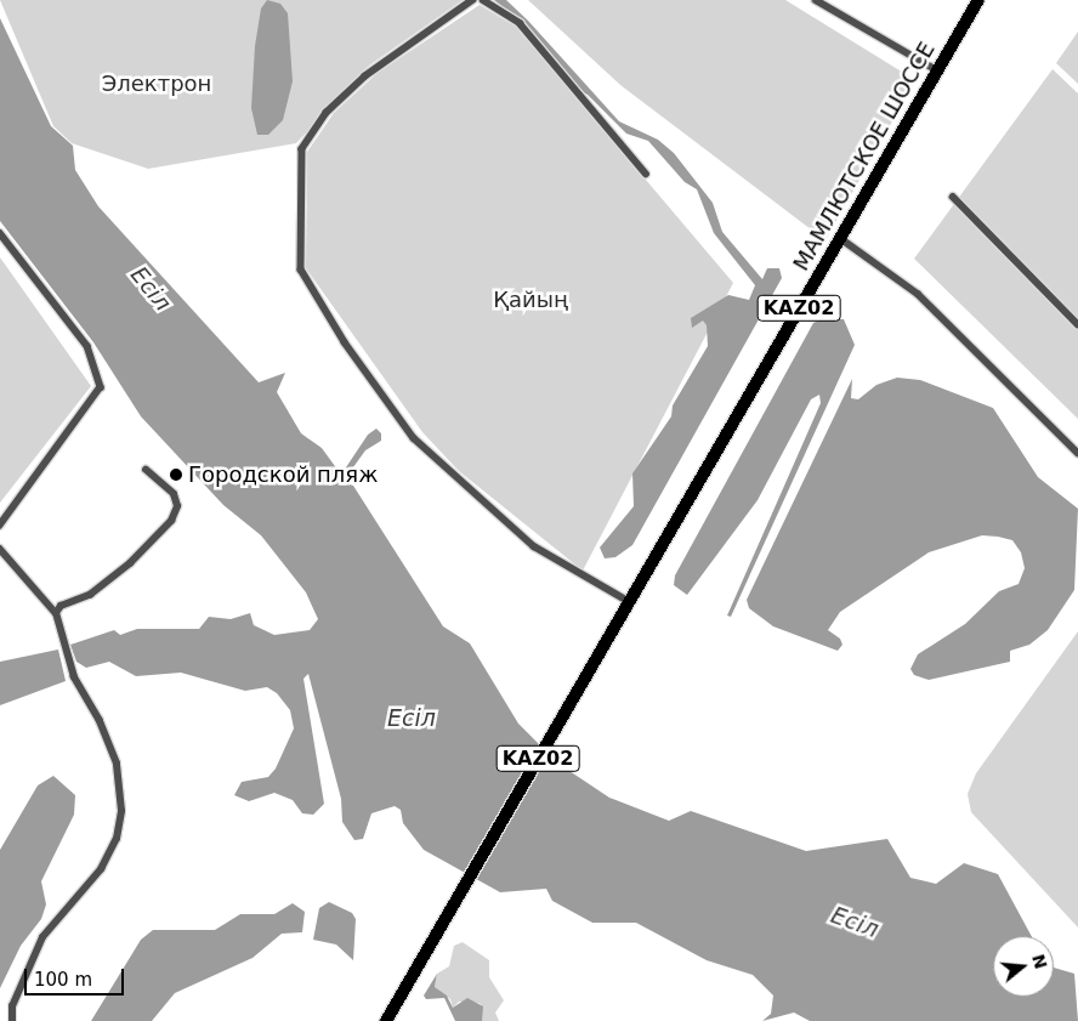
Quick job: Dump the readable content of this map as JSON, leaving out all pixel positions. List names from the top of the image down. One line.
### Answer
{"streets":{"highway":["МАМЛЮТСКОЕ ШОССЕ","KAZ02"]},"water":["Есіл"],"parks":["Электрон","Қайың"],"places":["Городской пляж"],"scale_bar":"100 m","north":"right"}
